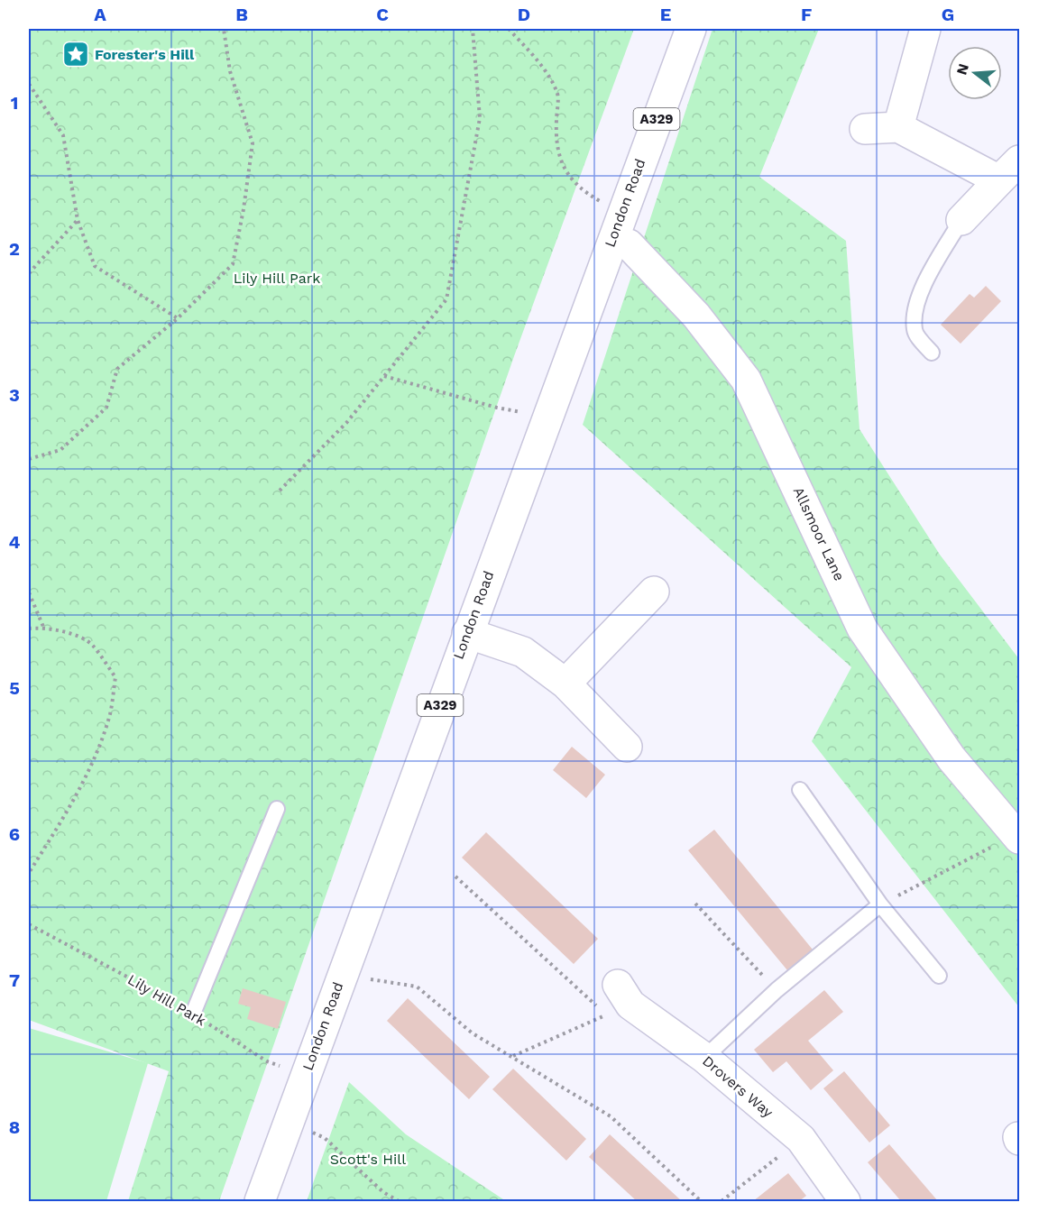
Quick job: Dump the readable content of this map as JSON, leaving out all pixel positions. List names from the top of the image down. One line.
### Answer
{"streets":{"street":["A329","London Road","Allsmoor Lane","Drovers Way"],"path":["Lily Hill Park"]},"crossings":[["London Road","Allsmoor Lane"],["London Road","Lily Hill Park"]],"parks":["Lily Hill Park","Scott's Hill"],"places":{"place":["Forester's Hill"]},"north":"left","grid":{"columns":["A","B","C","D","E","F","G"],"rows":["1","2","3","4","5","6","7","8"]}}
